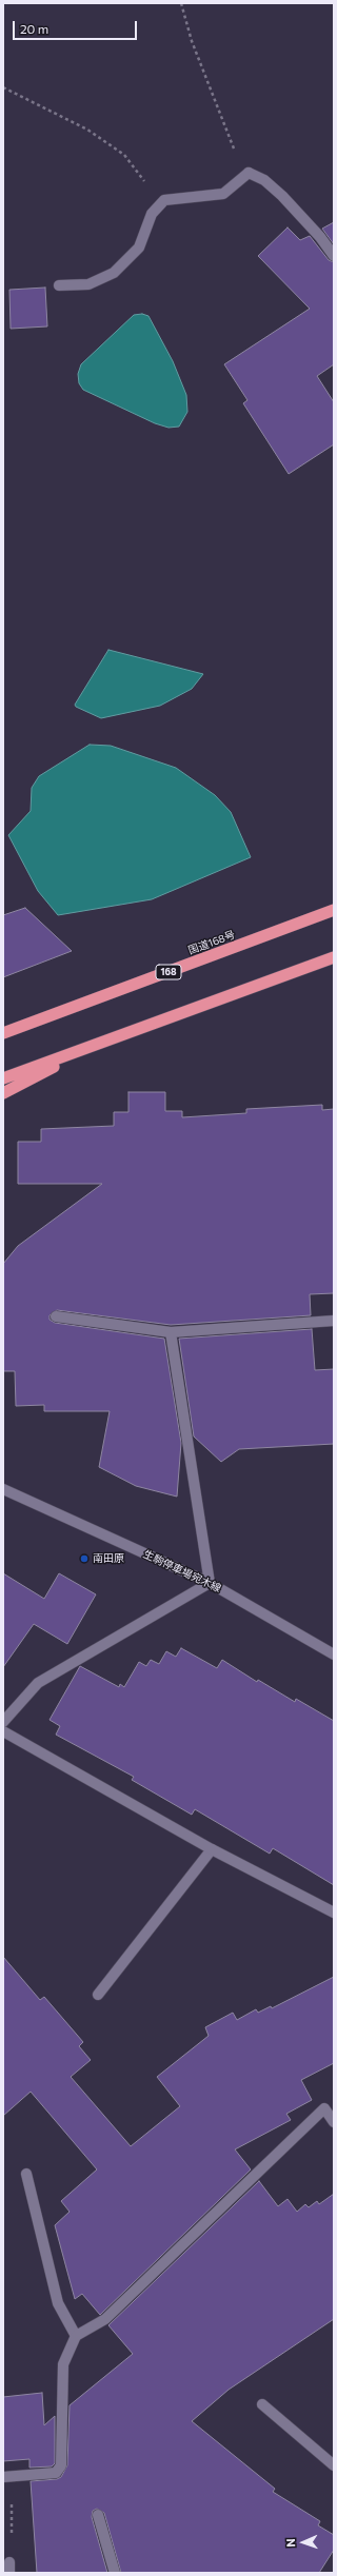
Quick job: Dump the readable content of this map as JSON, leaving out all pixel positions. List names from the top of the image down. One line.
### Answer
{"streets":{"highway":["国道168号","168"],"street":["生駒停車場宛木線"]},"places":["南田原"],"scale_bar":"20 m","north":"left"}
